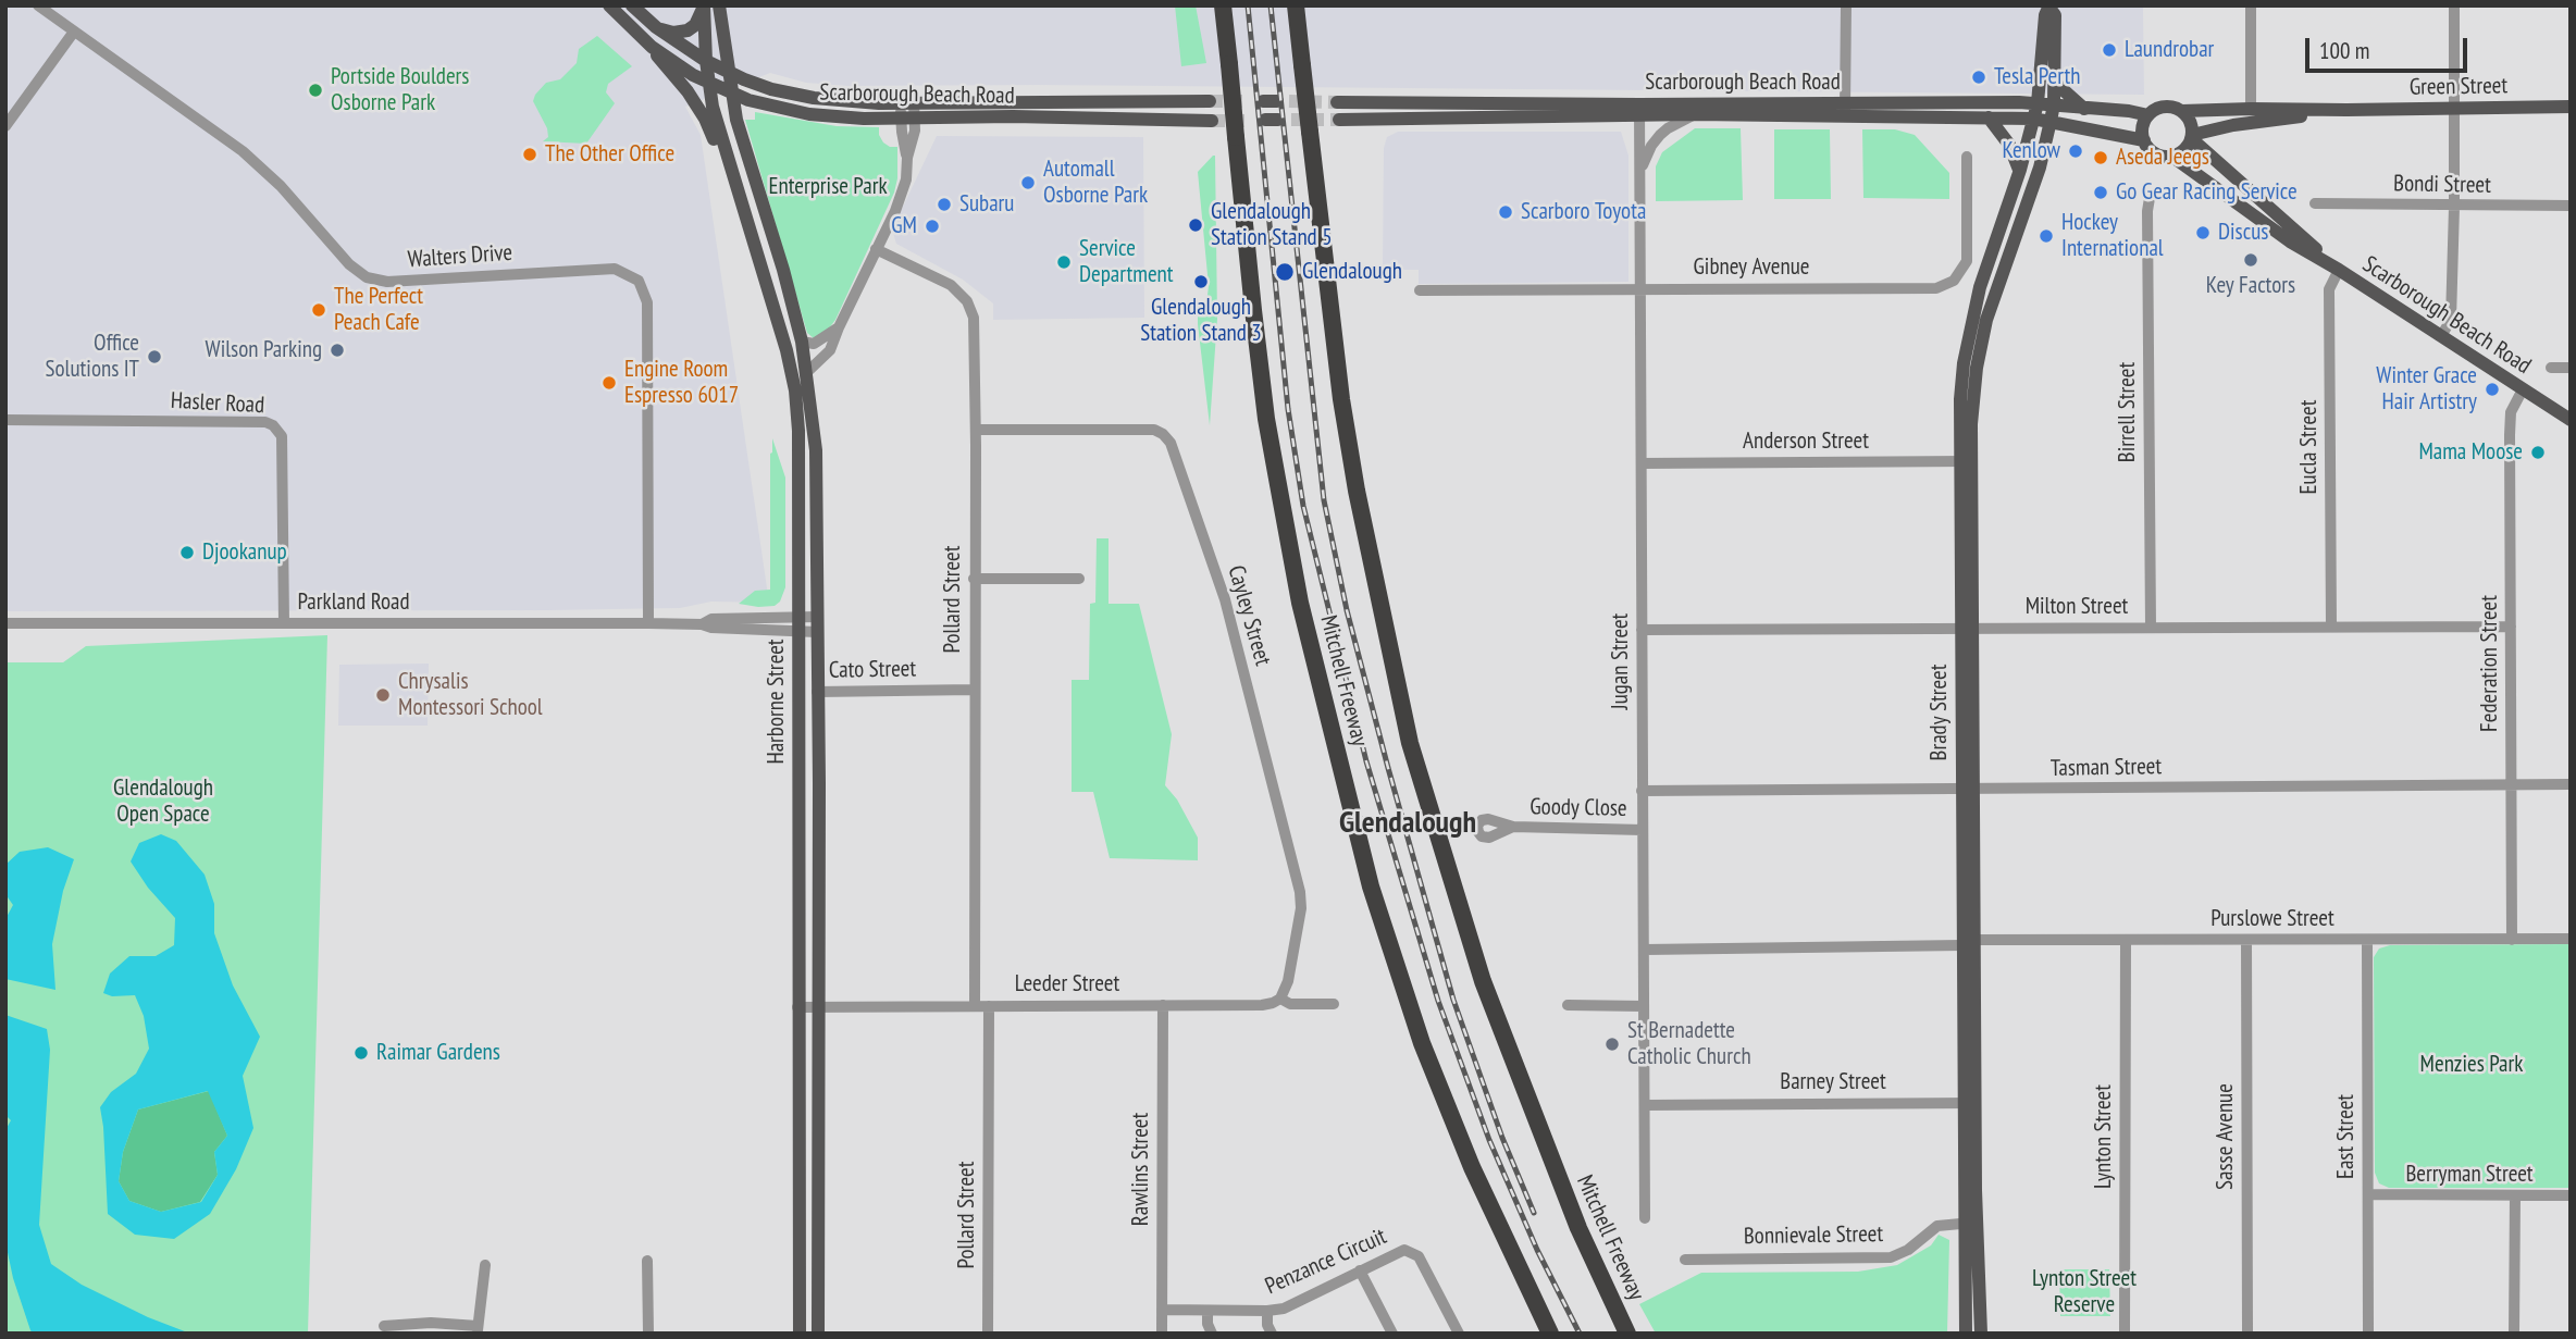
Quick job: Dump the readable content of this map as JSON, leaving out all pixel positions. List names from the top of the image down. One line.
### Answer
{"streets":{"highway":["Mitchell Freeway"],"main road":["Scarborough Beach Road","Green Street","Harborne Street","Brady Street"],"street":["Bondi Street","Walters Drive","Gibney Avenue","Hasler Road","Birrell Street","Anderson Street","Eucla Street","Pollard Street","Parkland Road","Milton Street","Cayley Street","Jugan Street","Federation Street","Cato Street","Tasman Street","Goody Close","Purslowe Street","Leeder Street","Barney Street","Lynton Street","Sasse Avenue","East Street","Rawlins Street","Berryman Street","Bonnievale Street","Penzance Circuit"]},"crossings":[["Scarborough Beach Road","Green Street"],["Scarborough Beach Road","Eucla Street"],["Scarborough Beach Road","Jugan Street"],["Scarborough Beach Road","Federation Street"],["Scarborough Beach Road","Harborne Street"],["Scarborough Beach Road","Brady Street"],["Walters Drive","Parkland Road"],["Gibney Avenue","Jugan Street"],["Hasler Road","Parkland Road"],["Birrell Street","Milton Street"],["Anderson Street","Jugan Street"],["Anderson Street","Brady Street"],["Eucla Street","Milton Street"],["Pollard Street","Cayley Street"],["Pollard Street","Cato Street"],["Pollard Street","Leeder Street"],["Parkland Road","Harborne Street"],["Milton Street","Jugan Street"],["Milton Street","Federation Street"],["Milton Street","Brady Street"],["Cayley Street","Leeder Street"],["Jugan Street","Tasman Street"],["Jugan Street","Goody Close"],["Jugan Street","Purslowe Street"],["Jugan Street","Barney Street"],["Federation Street","Tasman Street"],["Federation Street","Purslowe Street"],["Cato Street","Harborne Street"],["Harborne Street","Leeder Street"],["Brady Street","Tasman Street"],["Brady Street","Purslowe Street"],["Brady Street","Barney Street"],["Brady Street","Bonnievale Street"],["Purslowe Street","Lynton Street"],["Purslowe Street","Sasse Avenue"],["Purslowe Street","East Street"],["Leeder Street","Rawlins Street"],["East Street","Berryman Street"],["Rawlins Street","Penzance Circuit"]],"districts":["Glendalough"],"parks":["Enterprise Park","Glendalough Open Space","Menzies Park","Lynton Street Reserve"],"places":["Laundrobar","Tesla Perth","Portside Boulders Osborne Park","Kenlow","The Other Office","Aseda Jeegs","Automall Osborne Park","Go Gear Racing Service","Subaru","Scarboro Toyota","Glendalough Station Stand 5","GM","Discus","Hockey International","Key Factors","Service Department","Glendalough","Glendalough Station Stand 3","The Perfect Peach Cafe","Wilson Parking","Office Solutions IT","Engine Room Espresso 6017","Winter Grace Hair Artistry","Mama Moose","Djookanup","Chrysalis Montessori School","St Bernadette Catholic Church","Raimar Gardens"],"scale_bar":"100 m"}
